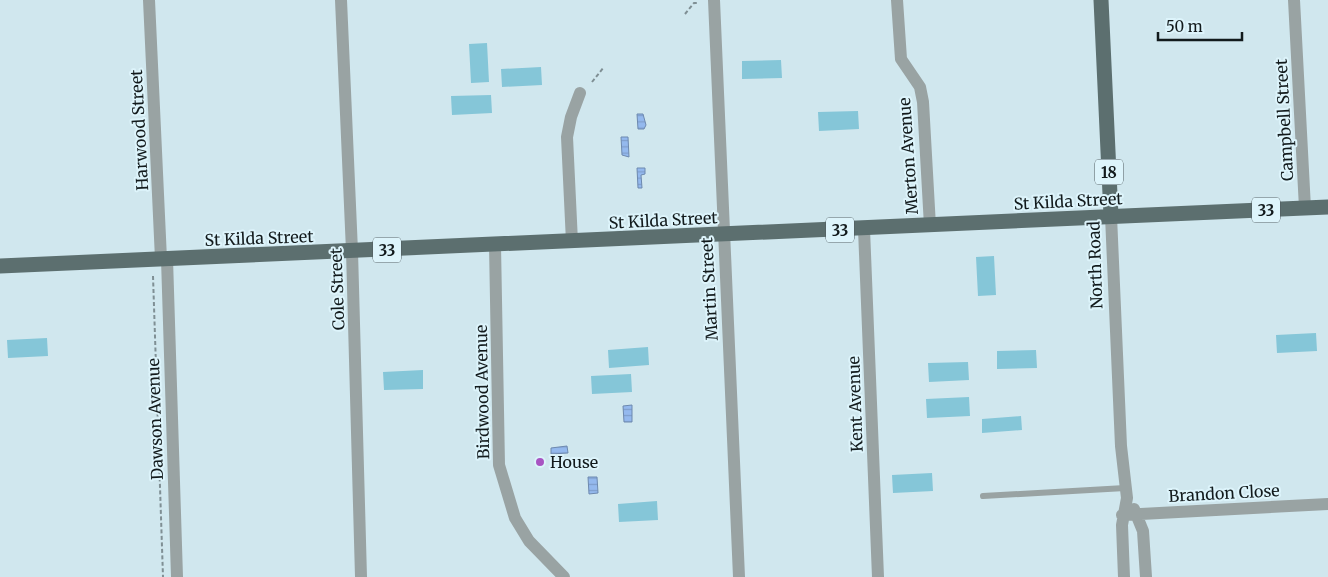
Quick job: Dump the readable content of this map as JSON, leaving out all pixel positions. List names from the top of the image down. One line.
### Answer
{"streets":{"main road":["18","St Kilda Street","33","North Road"],"street":["Campbell Street","Harwood Street","Merton Avenue","Cole Street","Martin Street","Birdwood Avenue","Kent Avenue","Dawson Avenue","Brandon Close"]},"crossings":[["Campbell Street","St Kilda Street"],["Harwood Street","St Kilda Street"],["Harwood Street","Dawson Avenue"],["Merton Avenue","St Kilda Street"],["St Kilda Street","North Road"],["St Kilda Street","Cole Street"],["St Kilda Street","Martin Street"],["St Kilda Street","Birdwood Avenue"],["St Kilda Street","Kent Avenue"],["St Kilda Street","Dawson Avenue"],["North Road","Brandon Close"]],"places":["House"],"scale_bar":"50 m"}
